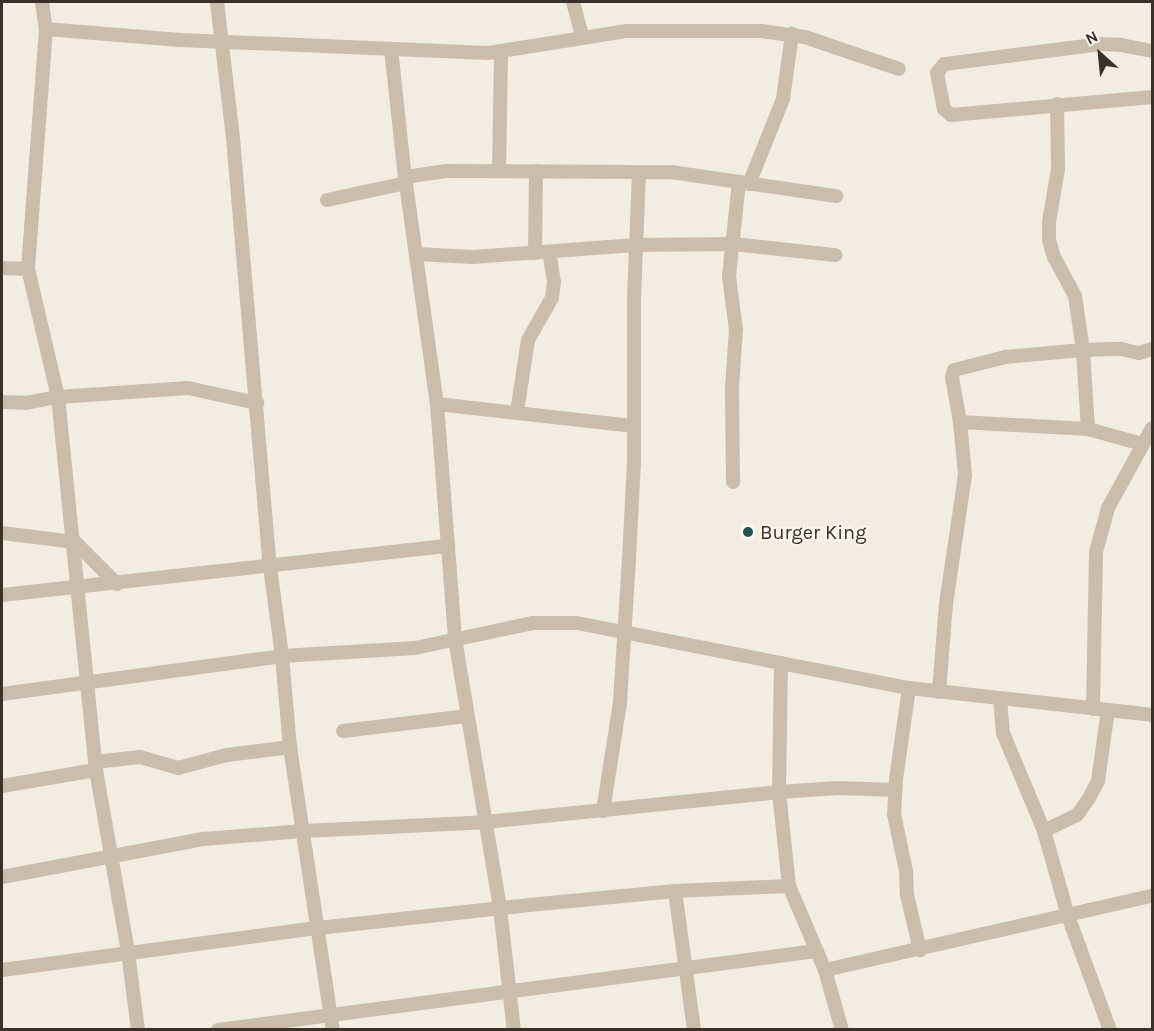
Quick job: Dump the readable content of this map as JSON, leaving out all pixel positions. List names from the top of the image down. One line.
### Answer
{"places":["Burger King"],"north":"top left"}
